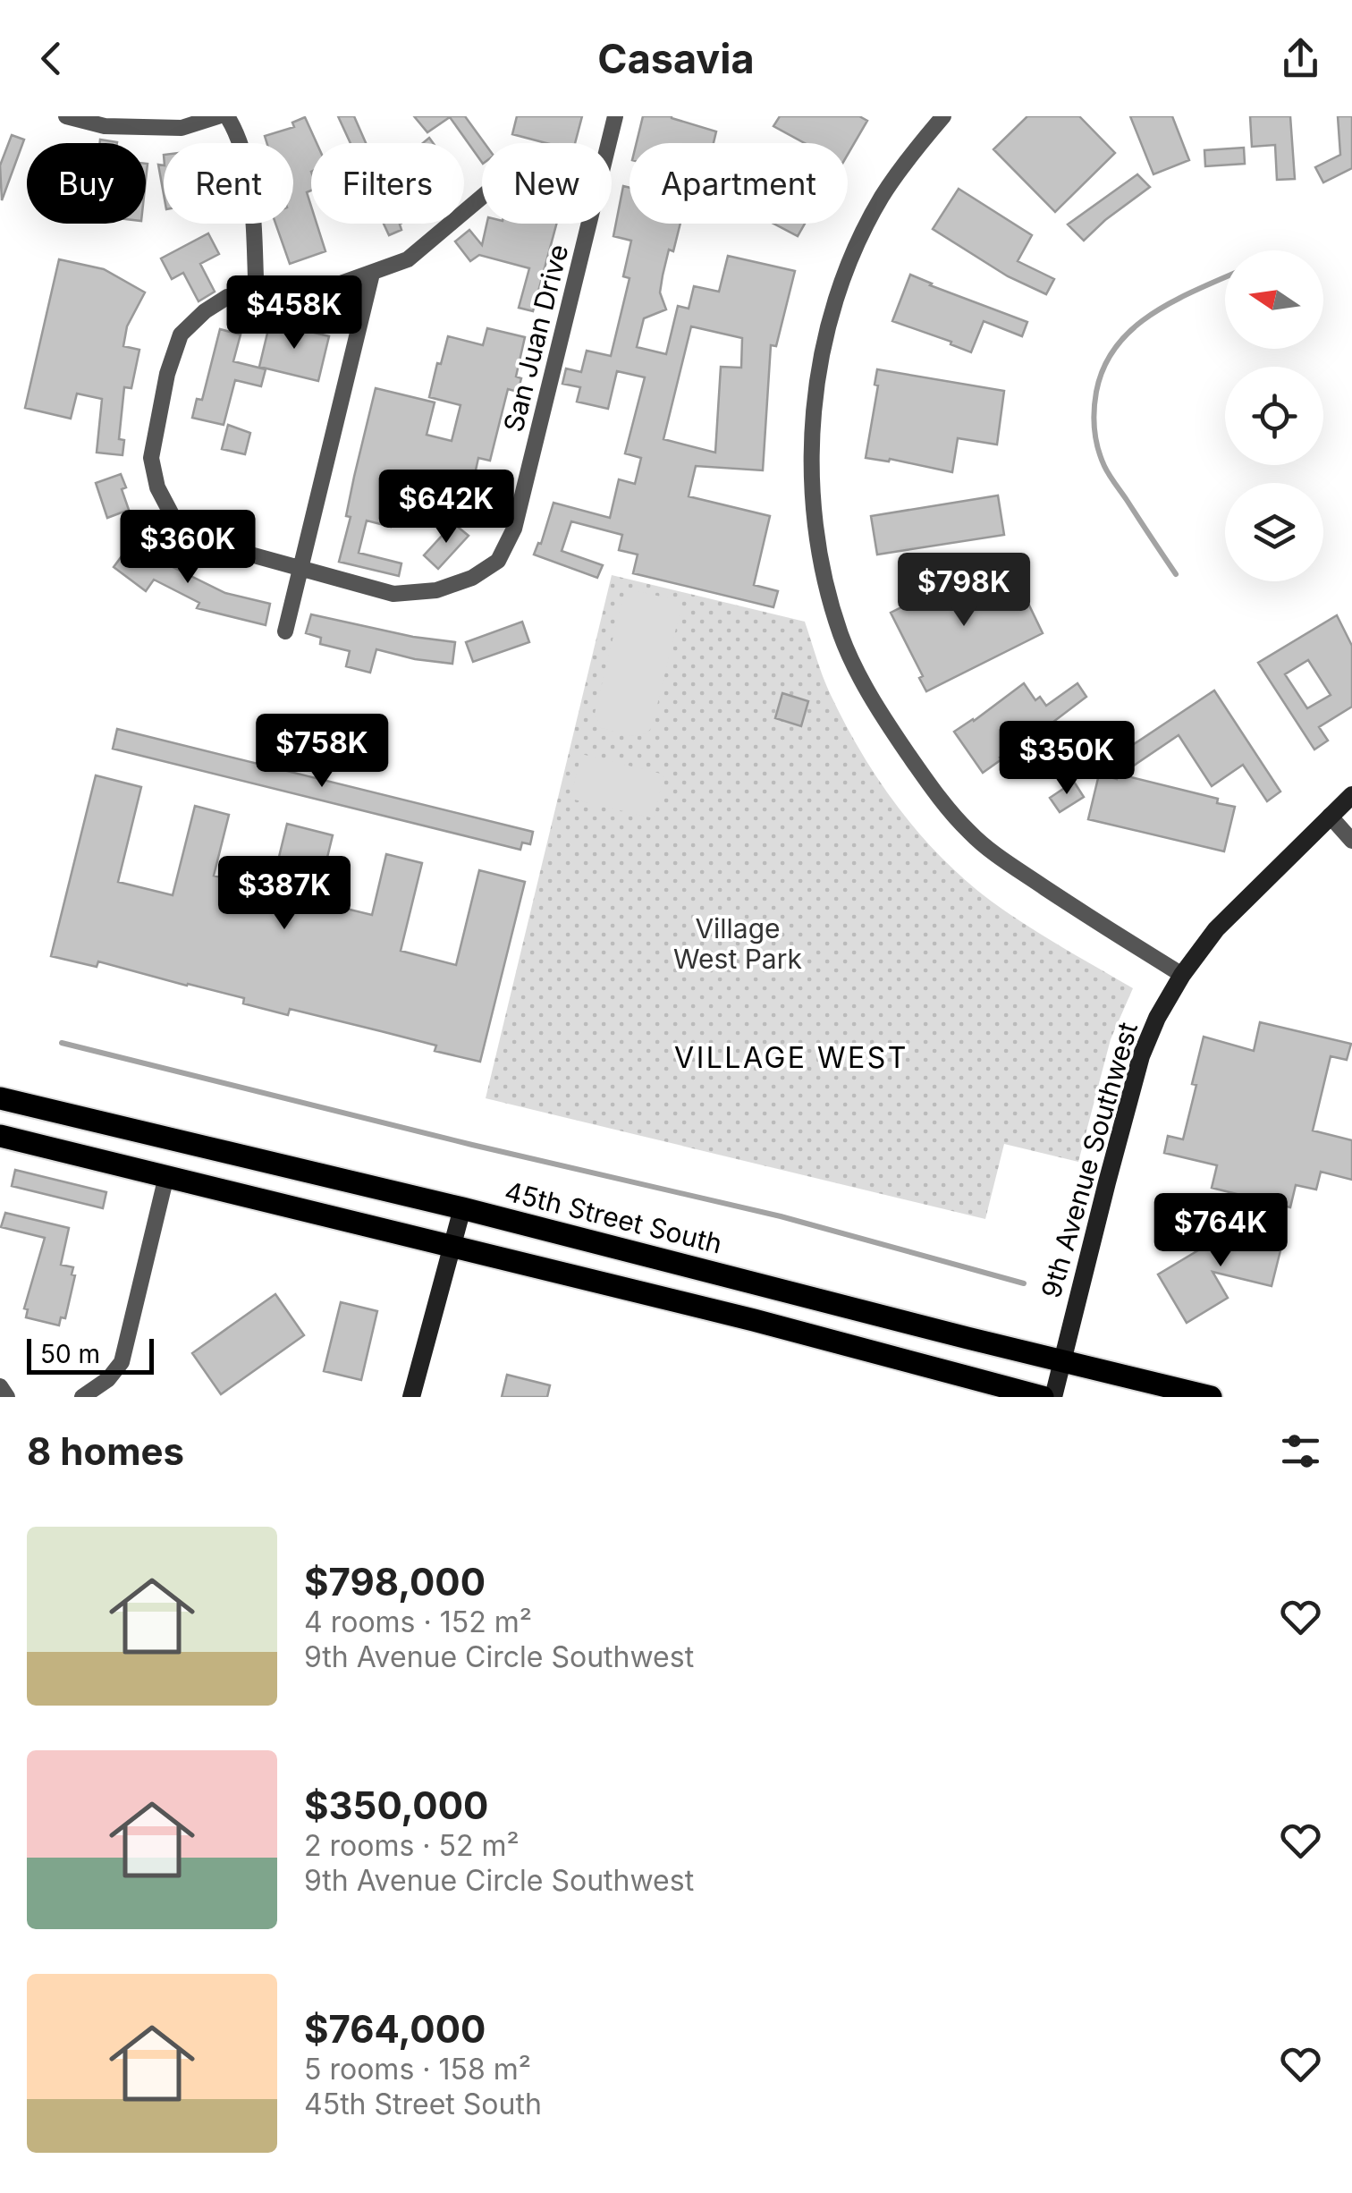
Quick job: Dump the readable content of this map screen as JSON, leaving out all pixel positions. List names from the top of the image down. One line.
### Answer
{"streets":{"main road":["45th Street South"],"street":["San Juan Drive","9th Avenue Southwest"]},"crossings":[["9th Avenue Southwest","45th Street South"]],"districts":["VILLAGE WEST"],"parks":["Village West Park"],"scale_bar":"50 m","north":"left","page":{"header":"Casavia","chip":["Buy","Rent","Filters","New","Apartment"],"price":["$458K","$642K","$360K","$798K","$758K","$350K","$387K","$764K"],"scale":"50 m","heading":"8 homes","list":[{"name":"$798,000","note":"4 rooms · 152 m² · 9th Avenue Circle Southwest"},{"name":"$350,000","note":"2 rooms · 52 m² · 9th Avenue Circle Southwest"},{"name":"$764,000","note":"5 rooms · 158 m² · 45th Street South"}]}}
